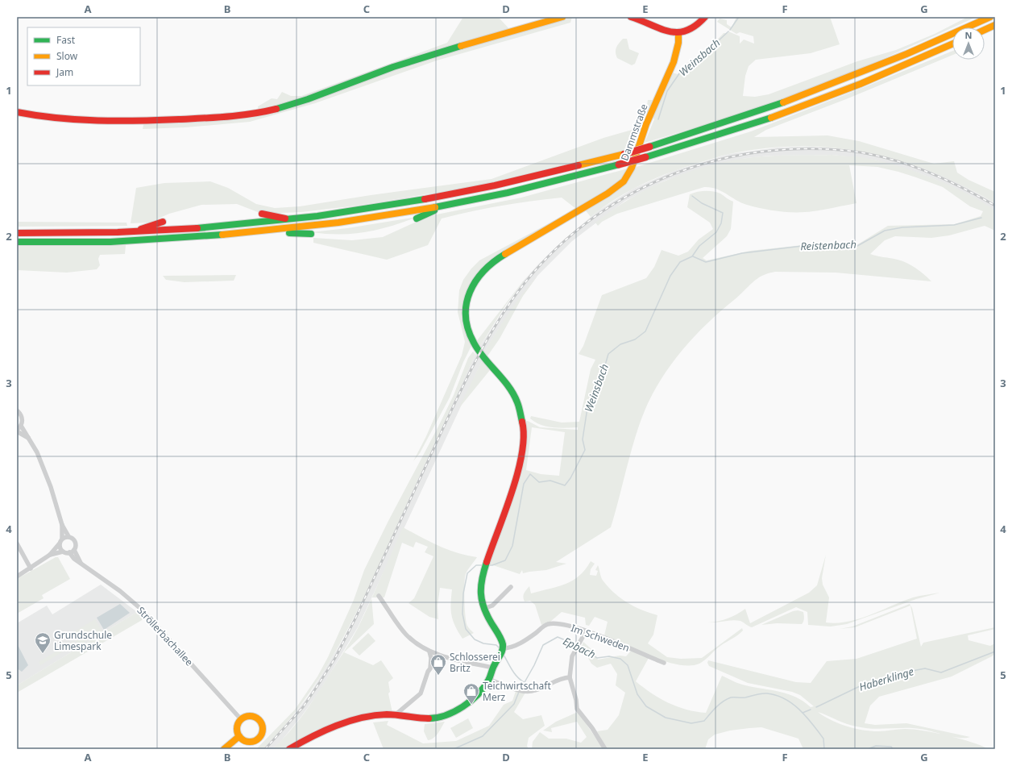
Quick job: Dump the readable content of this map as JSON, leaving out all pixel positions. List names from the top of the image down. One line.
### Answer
{"streets":{"main road":["Dammstraße"],"street":["Ströllerbachallee","Im Schweden"]},"crossings":[["Dammstraße","Im Schweden"]],"water":["Weinsbach","Reistenbach","Epbach","Haberklinge"],"places":{"school or university":["Grundschule Limespark"],"shop":["Schlosserei Britz","Teichwirtschaft Merz"]},"legend":["Fast","Slow","Jam"],"north":"top","grid":{"columns":["A","B","C","D","E","F","G"],"rows":["1","2","3","4","5"]}}
